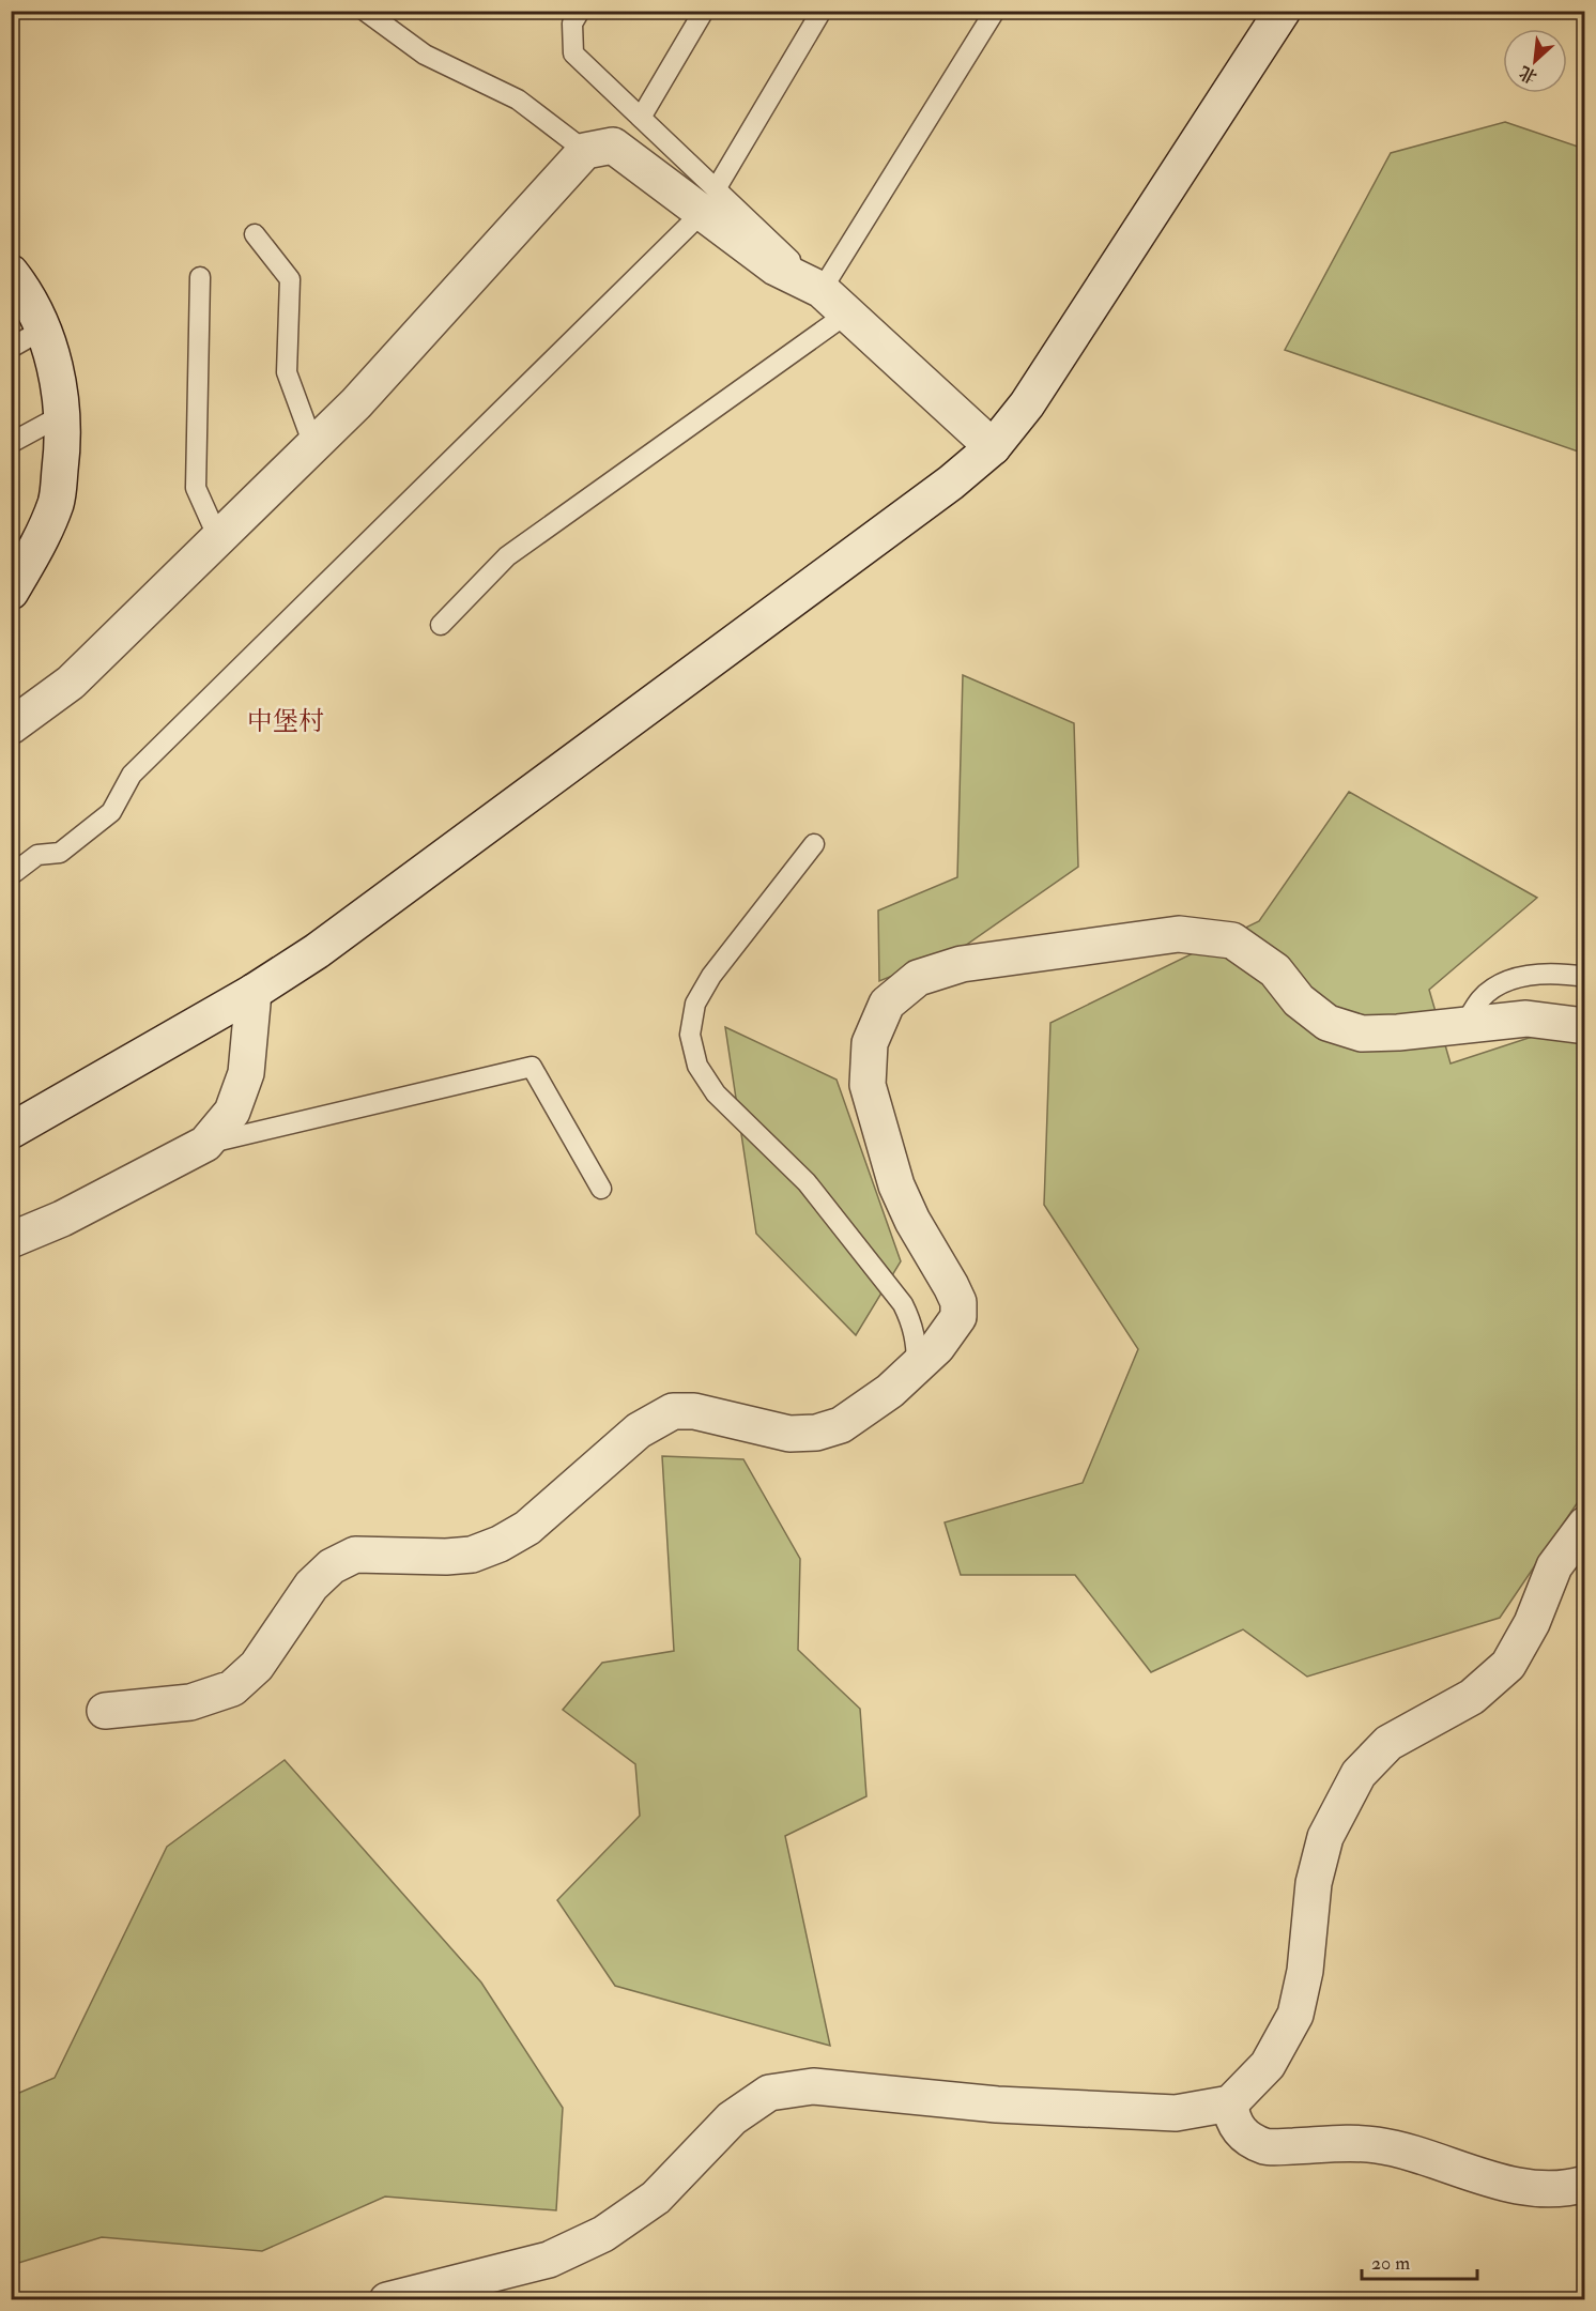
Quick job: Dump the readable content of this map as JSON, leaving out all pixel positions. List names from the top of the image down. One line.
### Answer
{"districts":["中堡村"],"scale_bar":"20 m","north":"bottom left"}
